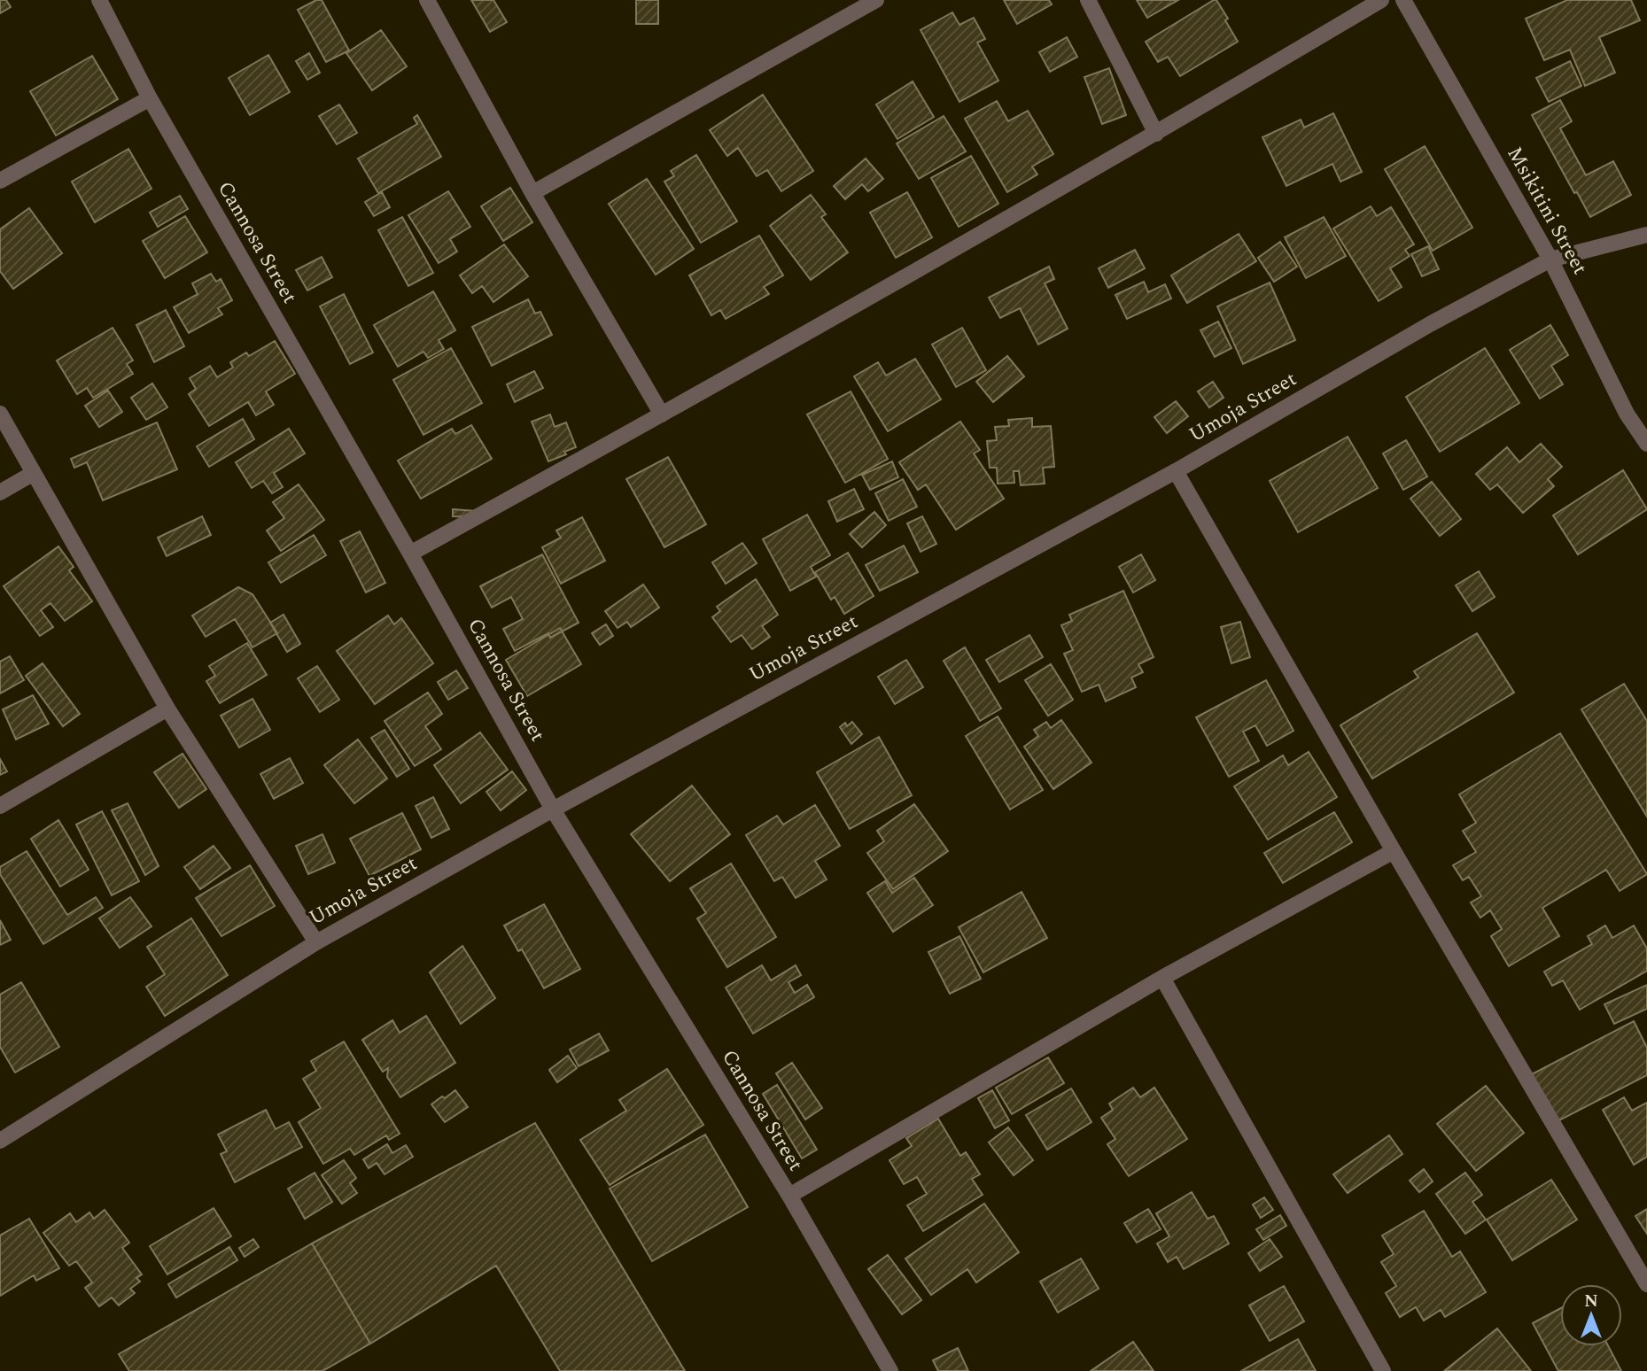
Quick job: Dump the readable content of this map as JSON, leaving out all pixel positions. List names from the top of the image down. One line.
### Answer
{"streets":{"street":["Msikitini Street","Cannosa Street","Umoja Street"]},"crossings":[["Msikitini Street","Umoja Street"],["Cannosa Street","Umoja Street"]],"north":"top"}
